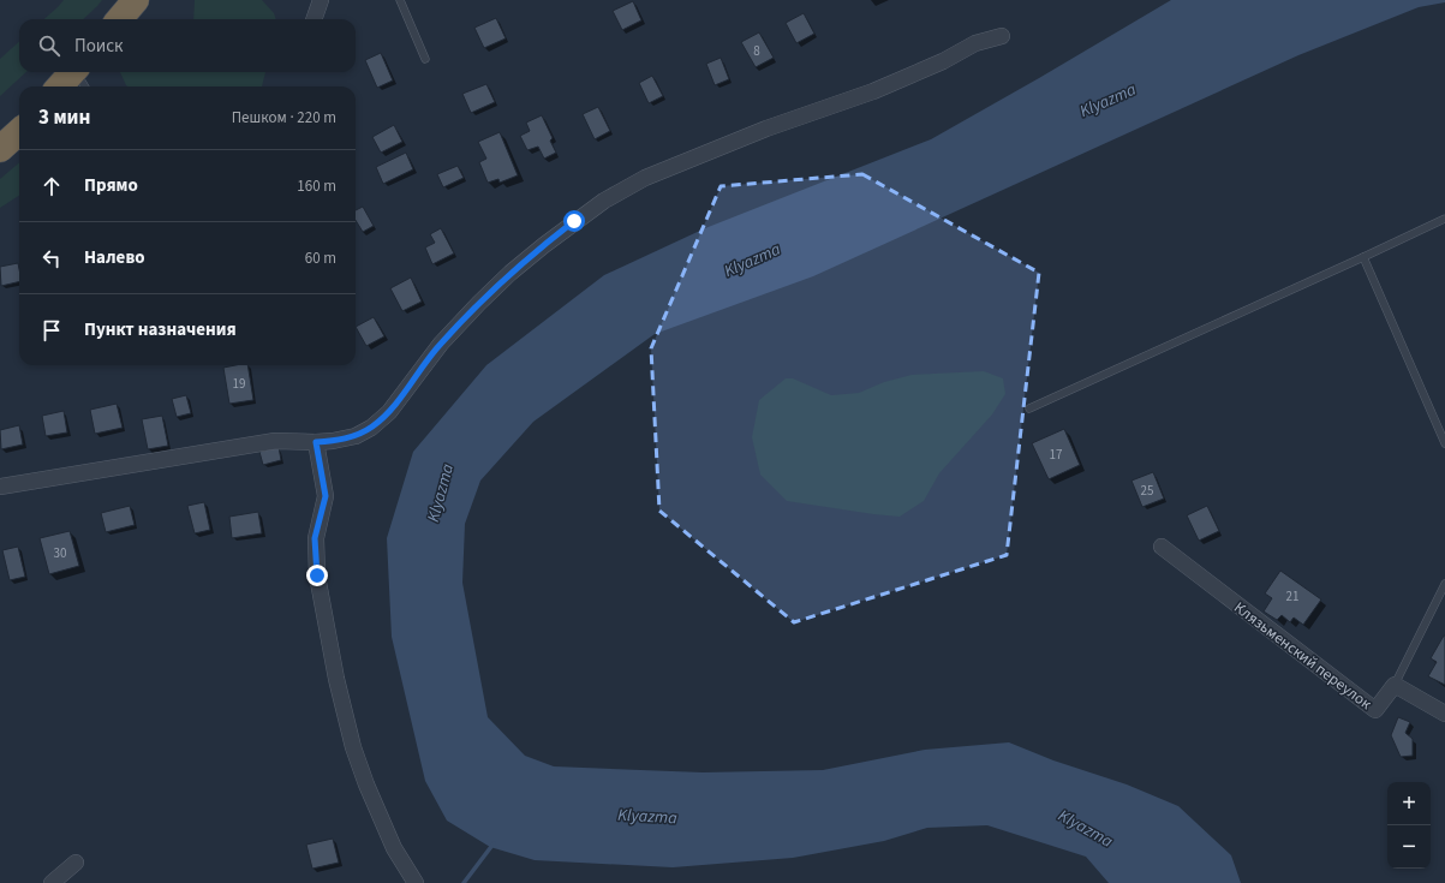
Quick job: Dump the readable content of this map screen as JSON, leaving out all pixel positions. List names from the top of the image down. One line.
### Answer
{"streets":{"street":["Клязьменский переулок"]},"water":["Klyazma"],"house_numbers":["8","19","17","25","30","21"],"page":{"search":"Поиск","heading":["3 мин","Пешком · 220 m"],"list":[["Прямо","160 m"],["Налево","60 m"],"Пункт назначения"],"map_buttons":["+","−"]}}
